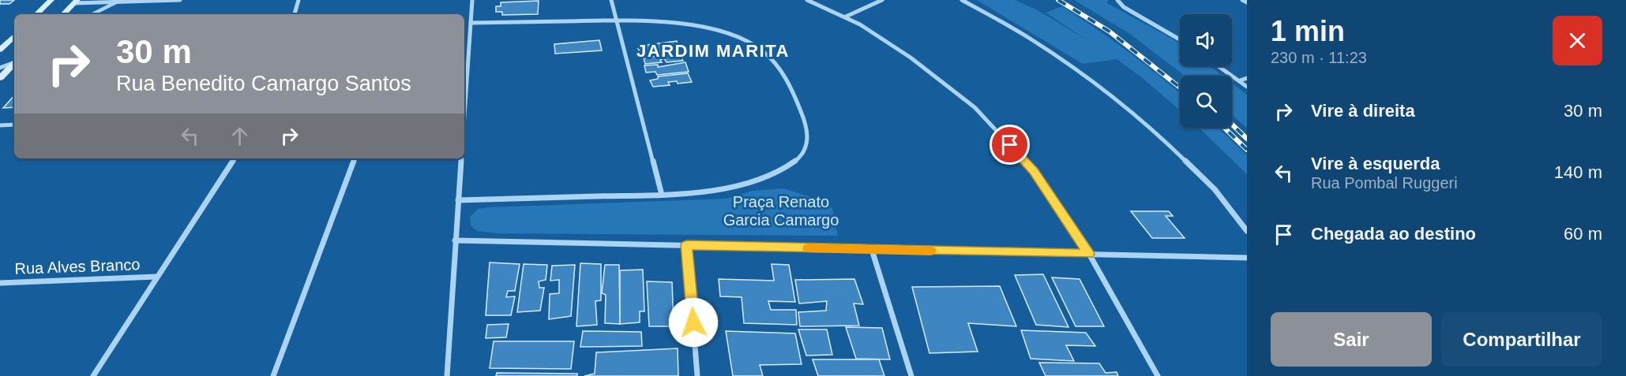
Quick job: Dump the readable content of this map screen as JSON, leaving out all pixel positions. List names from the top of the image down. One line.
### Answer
{"streets":{"street":["Rua Alves Branco"]},"districts":["JARDIM MARITA"],"parks":["Praça Renato Garcia Camargo"],"page":{"heading":["1 min","230 m · 11:23"],"turn":["30 m","Rua Benedito Camargo Santos"],"list":[{"name":"Vire à direita","value":"30 m"},{"name":"Vire à esquerda","note":"Rua Pombal Ruggeri","value":"140 m"},{"name":"Chegada ao destino","value":"60 m"}],"buttons":["Sair","Compartilhar"]}}
